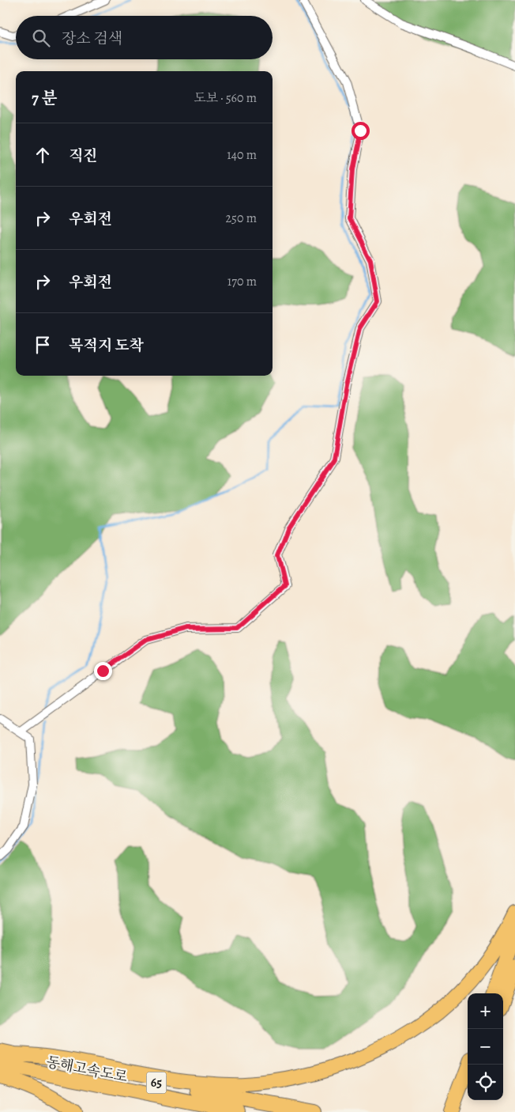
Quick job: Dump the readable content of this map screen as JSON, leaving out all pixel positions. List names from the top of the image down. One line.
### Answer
{"streets":{"highway":["동해고속도로","65"]},"page":{"search":"장소 검색","heading":["7 분","도보 · 560 m"],"list":[["직진","140 m"],["우회전","250 m"],["우회전","170 m"],"목적지 도착"],"map_buttons":["+","−"]}}
